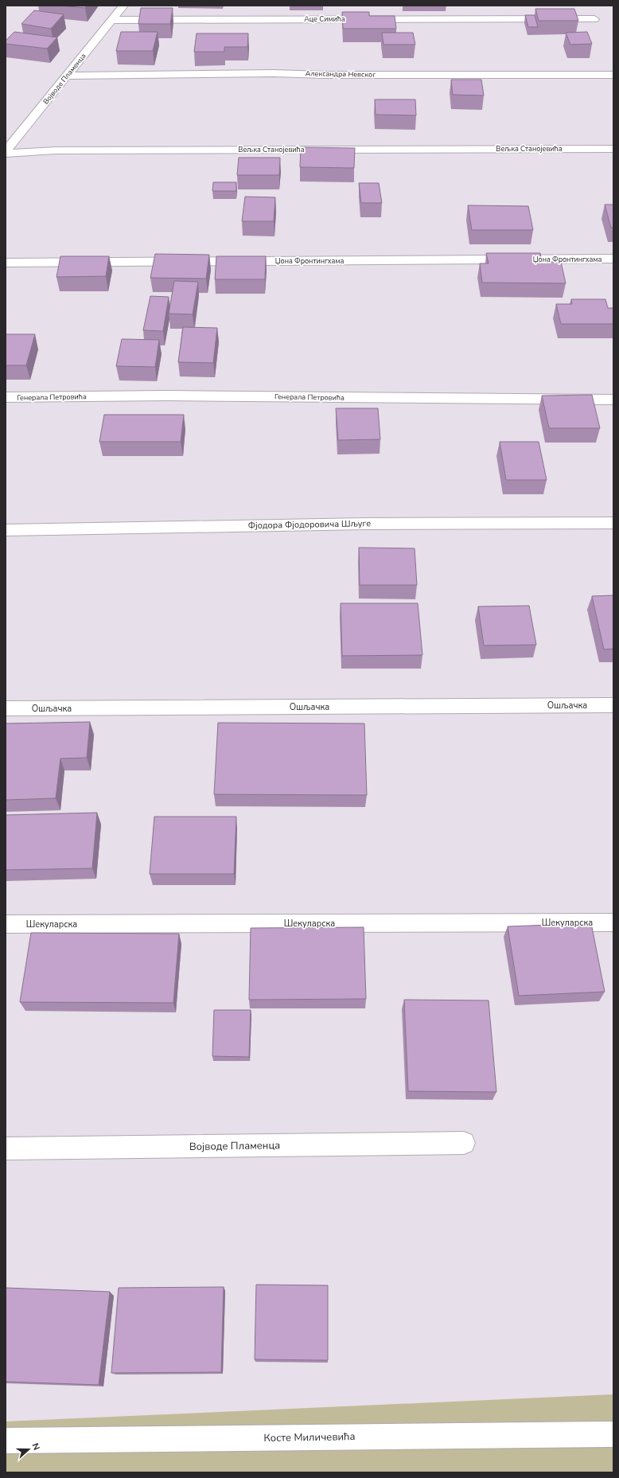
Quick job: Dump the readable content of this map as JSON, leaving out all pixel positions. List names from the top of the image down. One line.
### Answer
{"streets":{"street":["Аце Симића","Александра Невског","Војводе Пламенца","Вељка Станојевића","Џона Фронтингхама","Генерала Петровића","Фјодора Фјодоровича Шљуге","Ошљачка","Шекуларска","Косте Миличевића"]},"crossings":[["Аце Симића","Војводе Пламенца"],["Александра Невског","Војводе Пламенца"],["Војводе Пламенца","Вељка Станојевића"]],"north":"right"}
